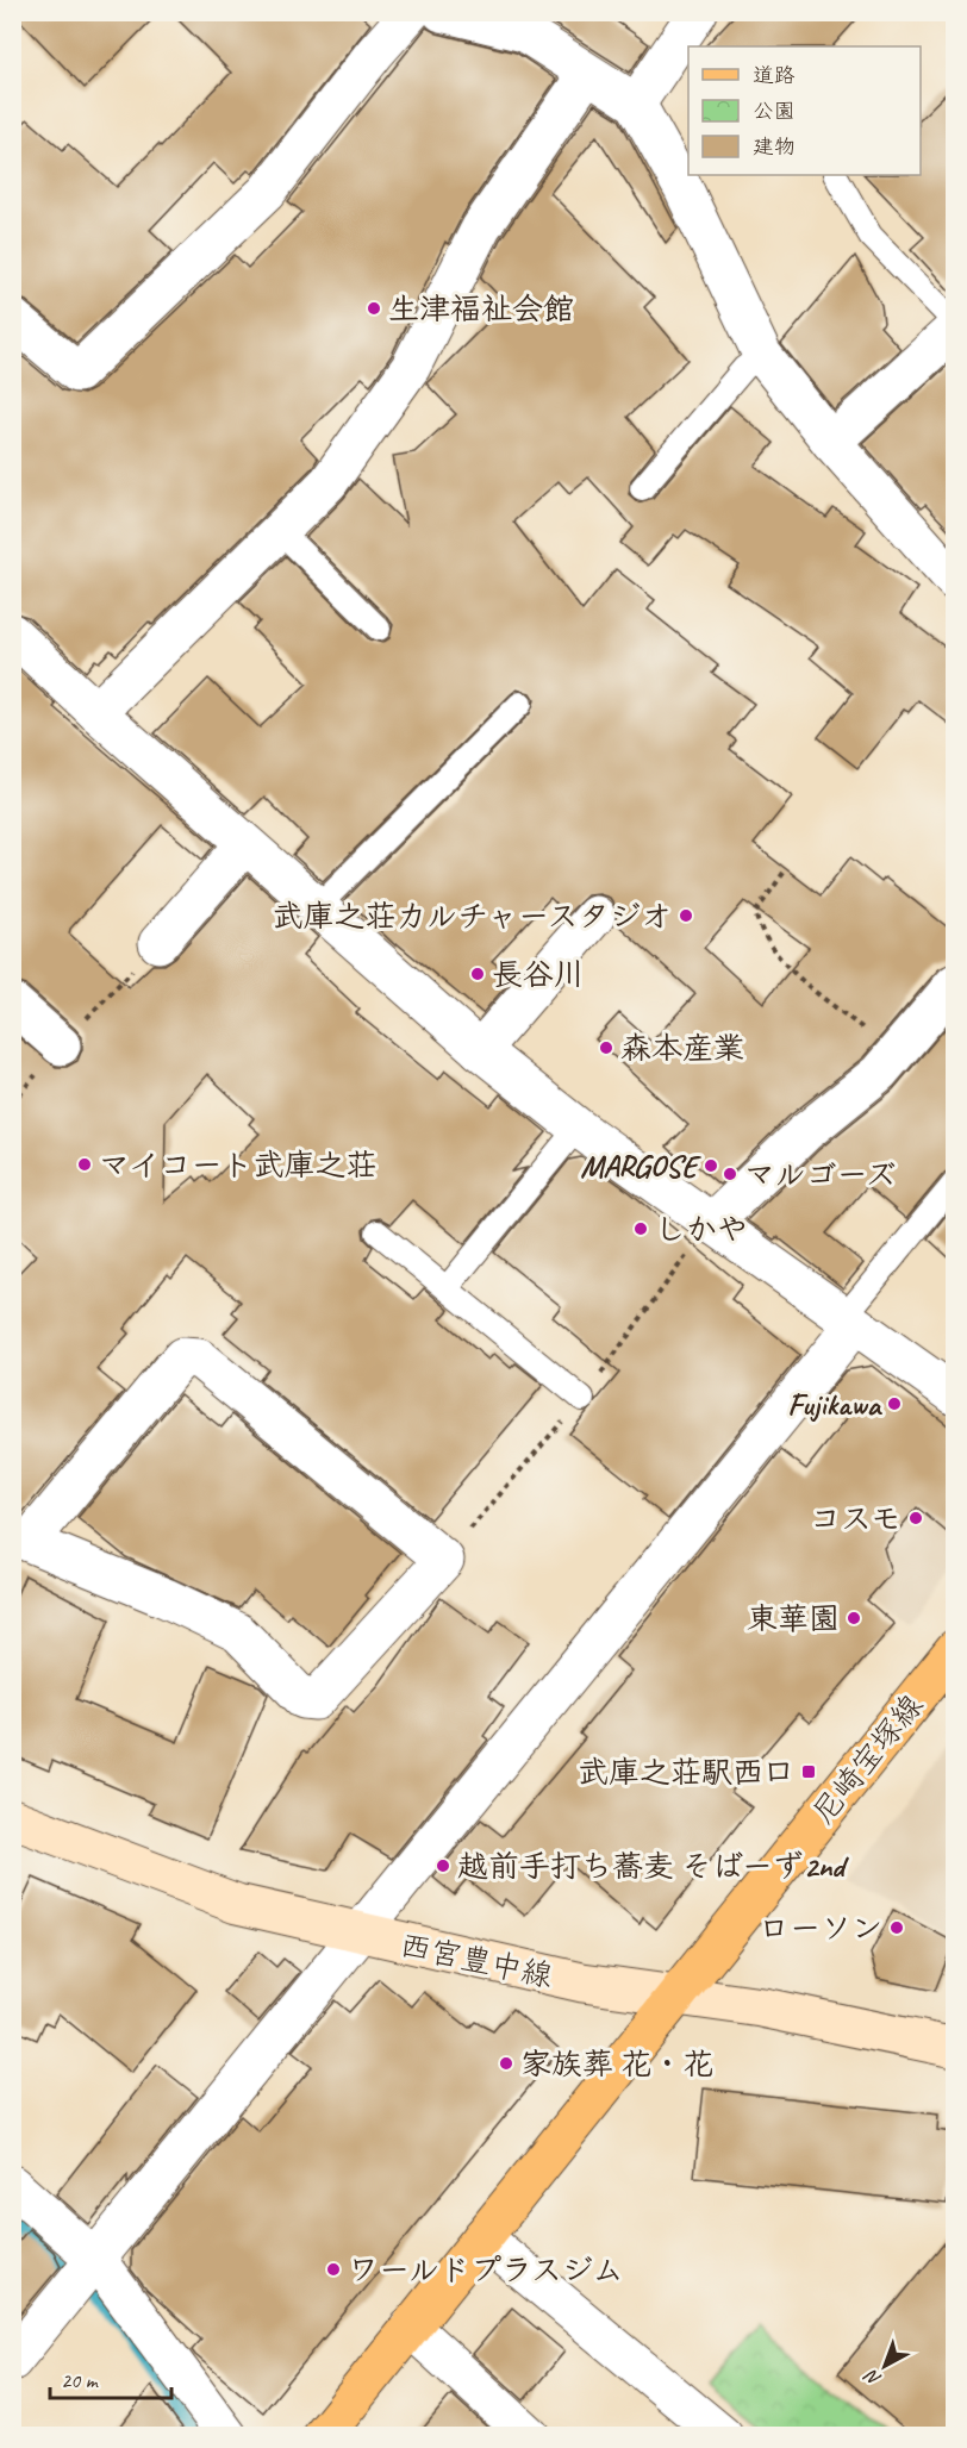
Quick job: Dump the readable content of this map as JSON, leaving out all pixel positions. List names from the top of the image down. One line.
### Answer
{"streets":{"main road":["尼崎宝塚線","西宮豊中線"]},"crossings":[["尼崎宝塚線","西宮豊中線"]],"places":{"other":["生津福祉会館","武庫之荘カルチャースタジオ","長谷川","森本産業","マイコート武庫之荘","MARGOSE","マルゴーズ","しかや","Fujikawa","コスモ","東華園","越前手打ち蕎麦 そばーず2nd","ローソン","家族葬 花・花","ワールドプラスジム"],"transit":["武庫之荘駅西口"]},"legend":["道路","公園","建物"],"scale_bar":"20 m","north":"bottom left"}
